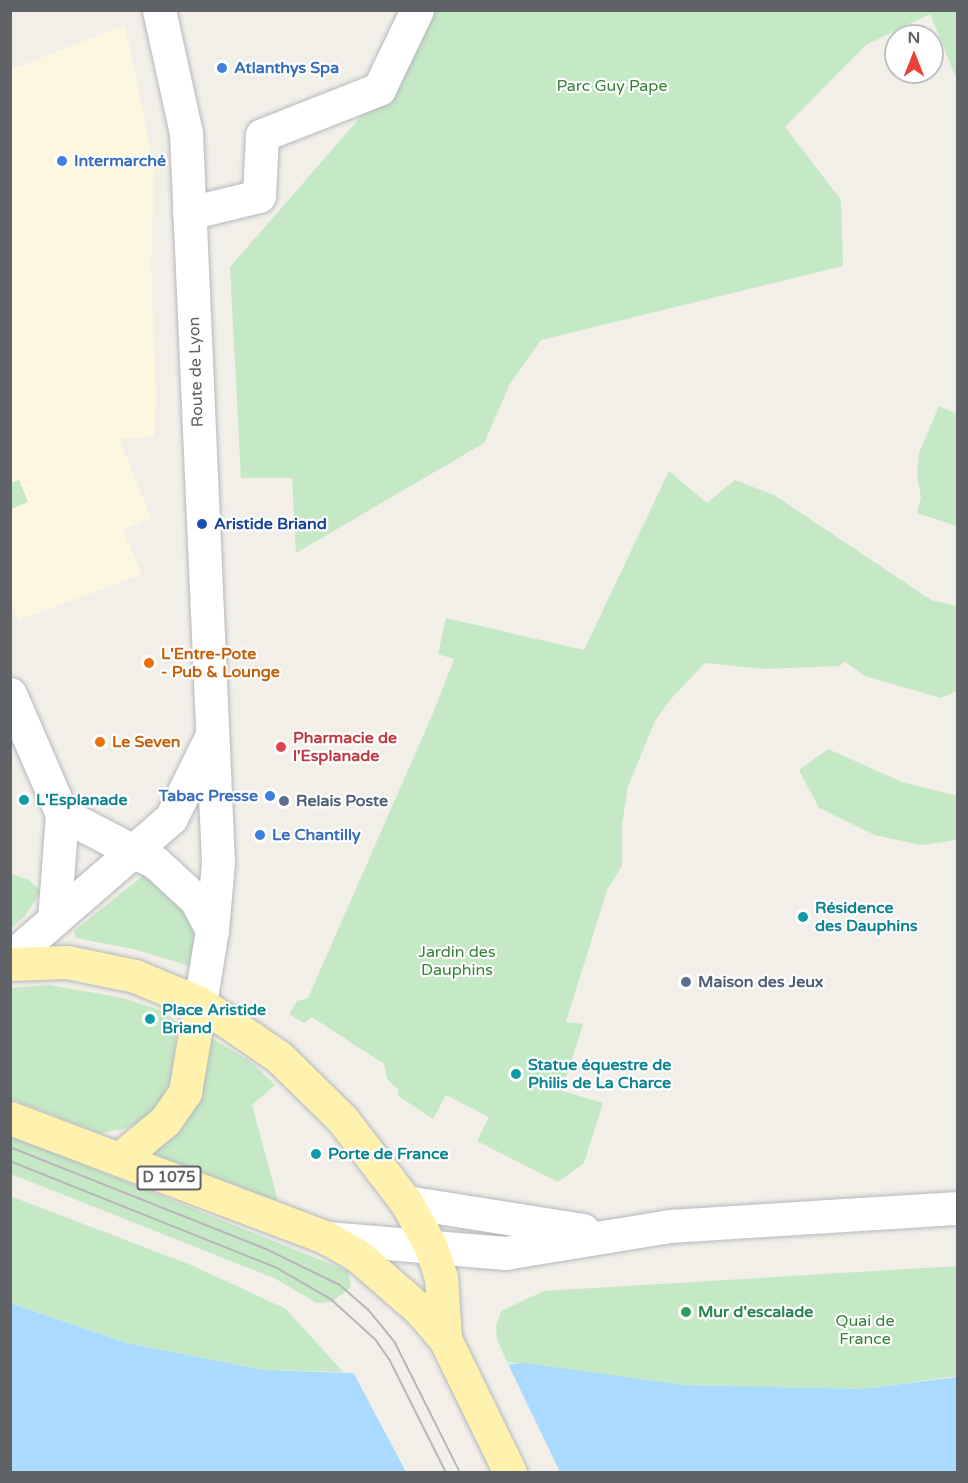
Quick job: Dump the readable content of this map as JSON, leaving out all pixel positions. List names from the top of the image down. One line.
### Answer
{"streets":{"main road":["D 1075"],"street":["Route de Lyon"]},"parks":["Parc Guy Pape","Jardin des Dauphins","Quai de France"],"places":["Atlanthys Spa","Intermarché","Aristide Briand","L'Entre-Pote - Pub & Lounge","Le Seven","Pharmacie de l'Esplanade","Tabac Presse","L'Esplanade","Relais Poste","Le Chantilly","Résidence des Dauphins","Maison des Jeux","Place Aristide Briand","Statue équestre de Philis de La Charce","Porte de France","Mur d'escalade"],"north":"top"}
